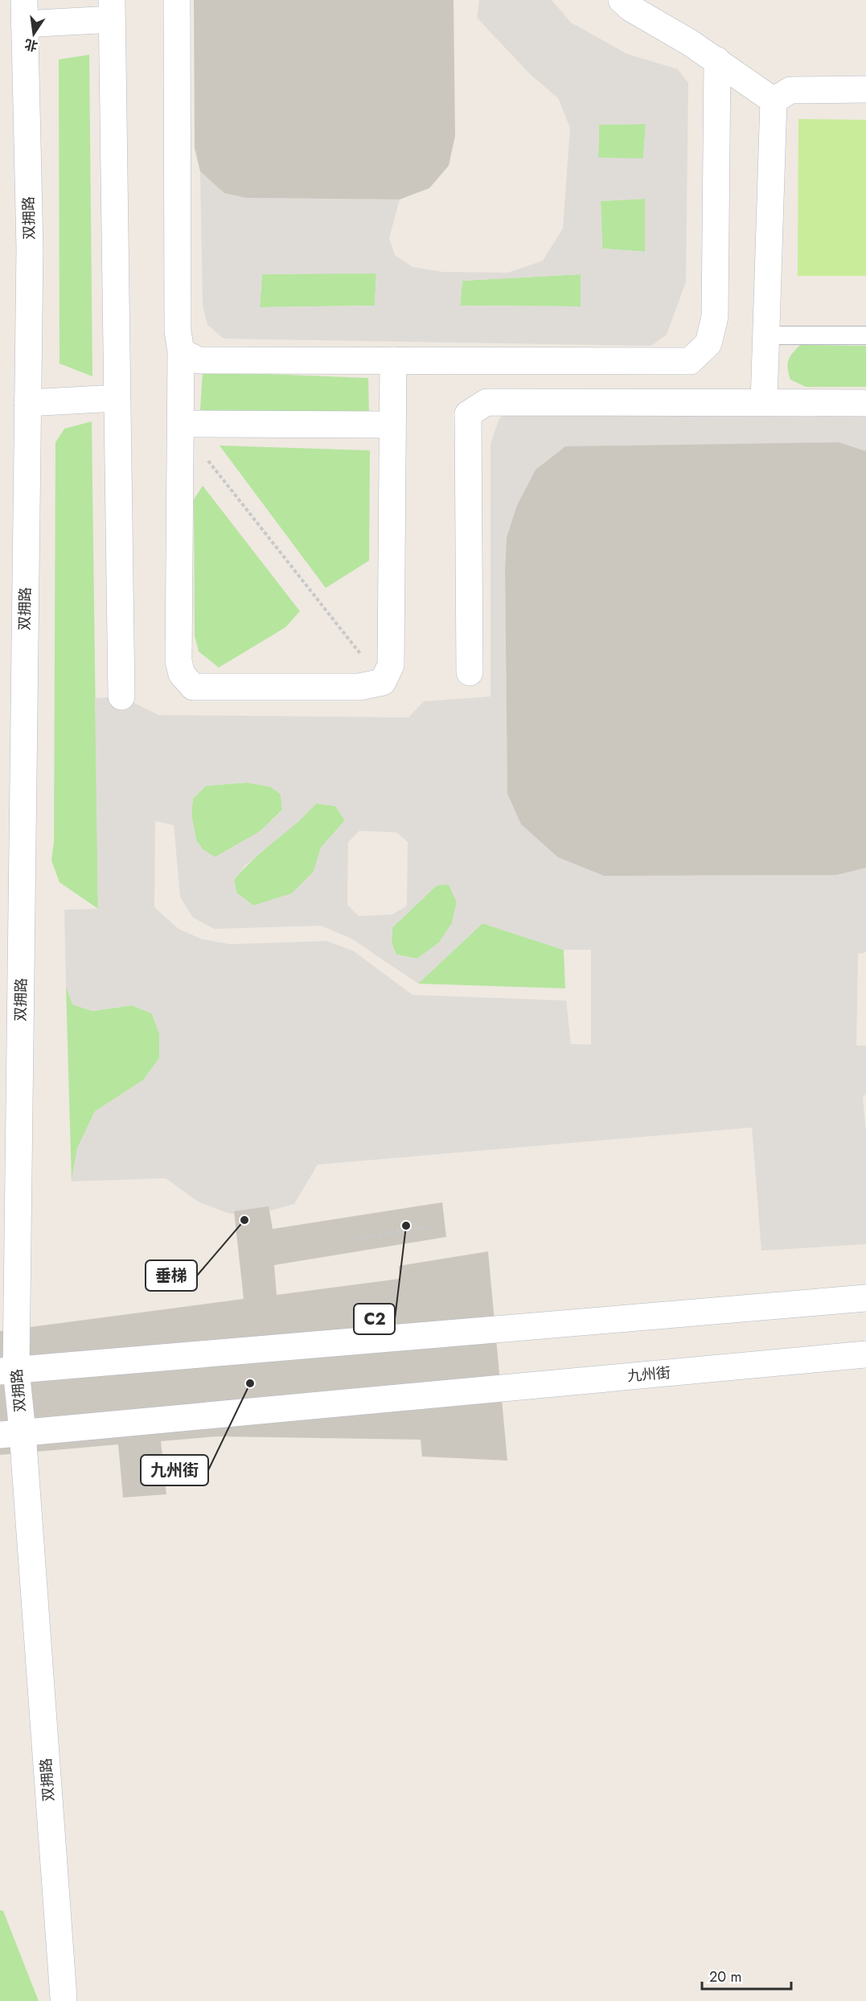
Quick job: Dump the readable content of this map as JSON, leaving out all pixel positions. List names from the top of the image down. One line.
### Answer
{"streets":{"street":["双拥路","九州街"]},"crossings":[["双拥路","九州街"]],"places":["垂梯","C2","九州街"],"scale_bar":"20 m","north":"bottom"}
